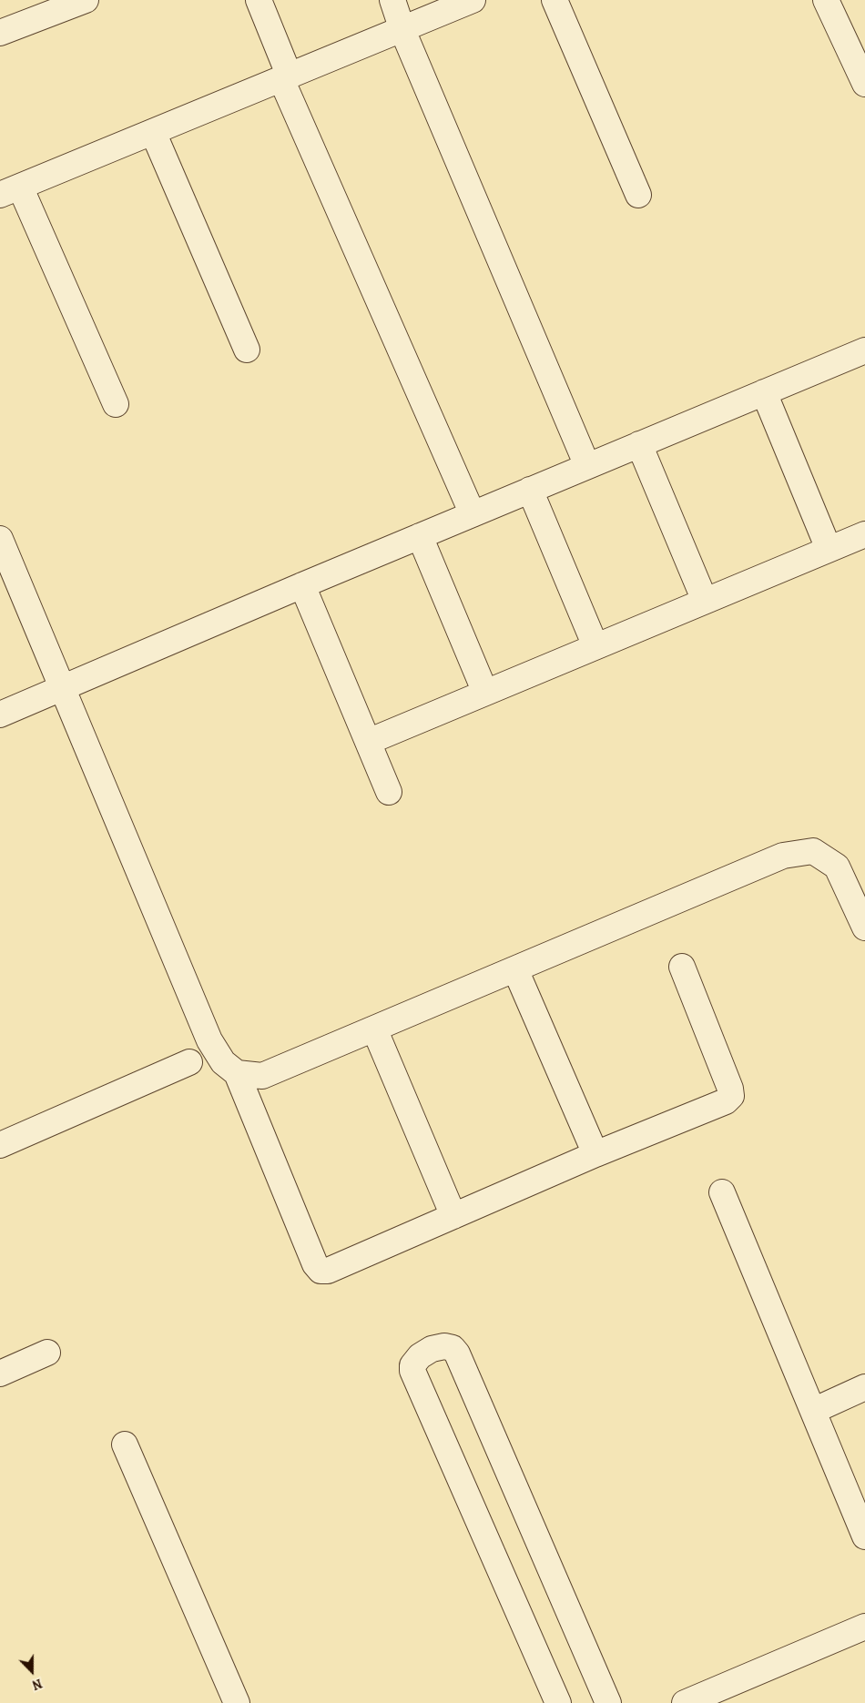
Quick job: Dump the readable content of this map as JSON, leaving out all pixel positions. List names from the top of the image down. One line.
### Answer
{"north":"bottom"}
